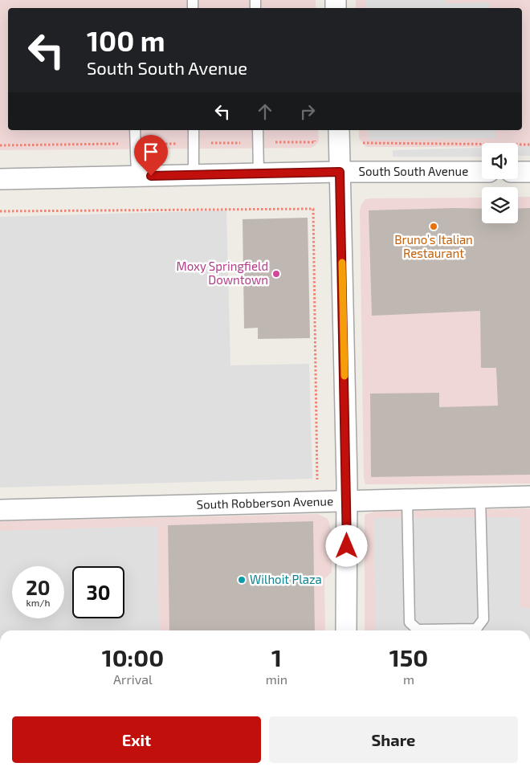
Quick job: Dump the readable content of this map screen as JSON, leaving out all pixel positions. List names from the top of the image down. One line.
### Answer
{"streets":{"street":["South South Avenue","South Robberson Avenue"]},"places":["Bruno’s Italian Restaurant","Moxy Springfield Downtown","Wilhoit Plaza"],"page":{"turn":["100 m","South South Avenue"],"speed":"20 km/h","limit":"30","eta":["10:00","Arrival","1","min","150","m"],"buttons":["Exit","Share"]}}
